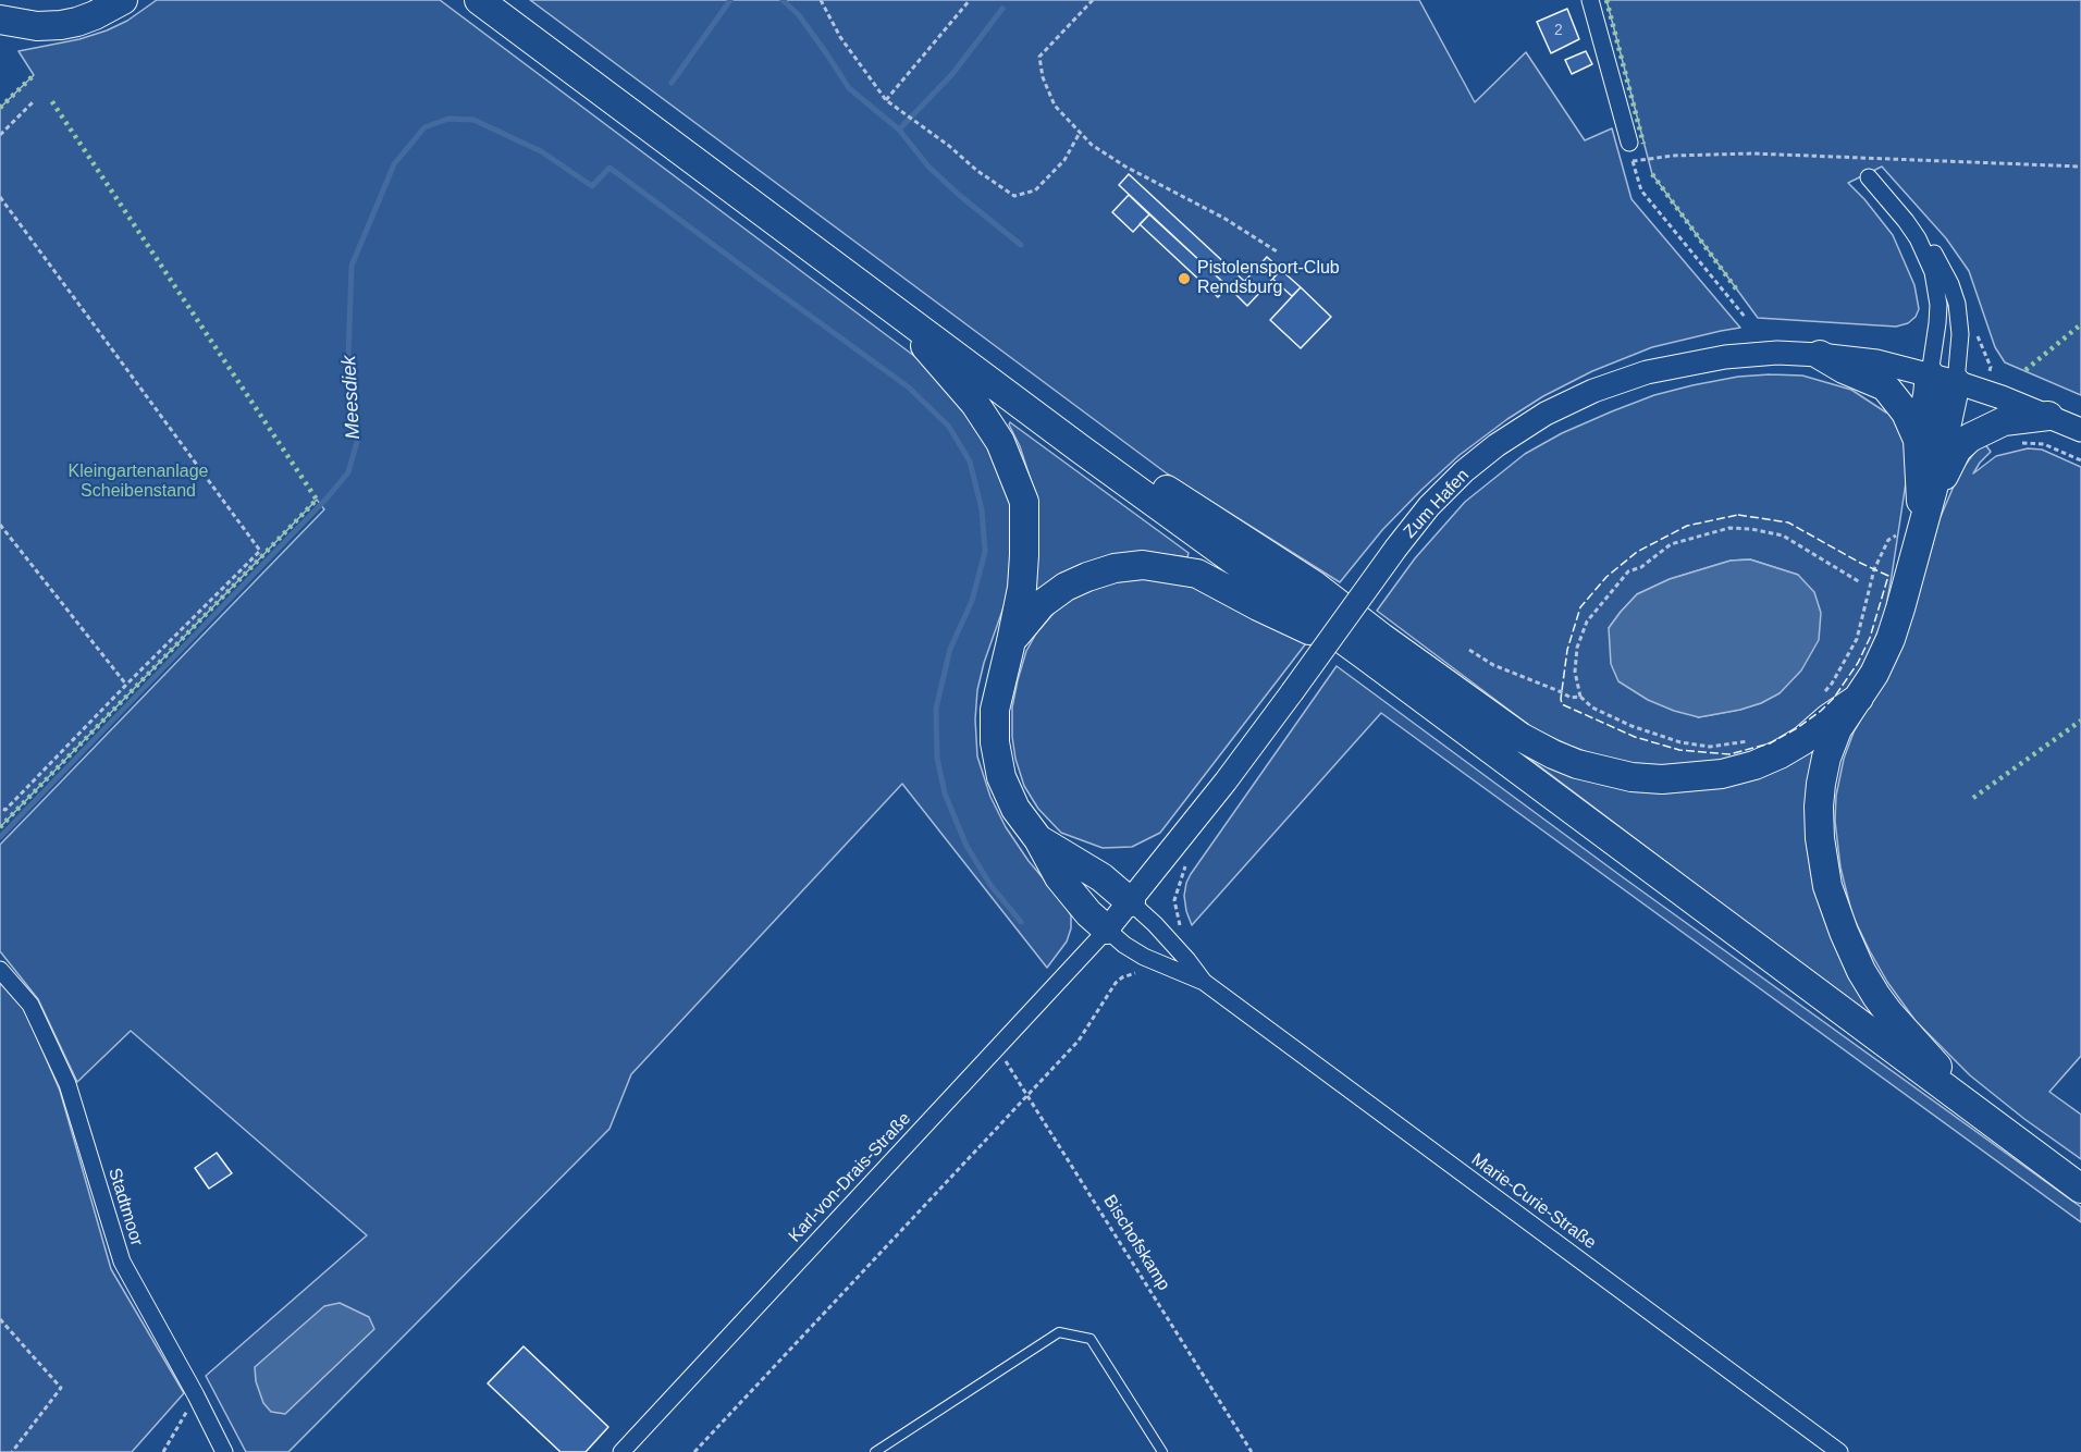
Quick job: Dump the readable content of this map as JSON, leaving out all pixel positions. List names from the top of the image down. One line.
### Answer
{"streets":{"main road":["Zum Hafen"],"street":["Karl-von-Drais-Straße","Marie-Curie-Straße","Stadtmoor"],"path":["Bischofskamp"]},"crossings":[["Zum Hafen","Karl-von-Drais-Straße"],["Zum Hafen","Marie-Curie-Straße"],["Karl-von-Drais-Straße","Marie-Curie-Straße"],["Karl-von-Drais-Straße","Bischofskamp"]],"water":["Meesdiek"],"parks":["Kleingartenanlage Scheibenstand"],"places":["Pistolensport-Club Rendsburg"],"house_numbers":["2"]}
